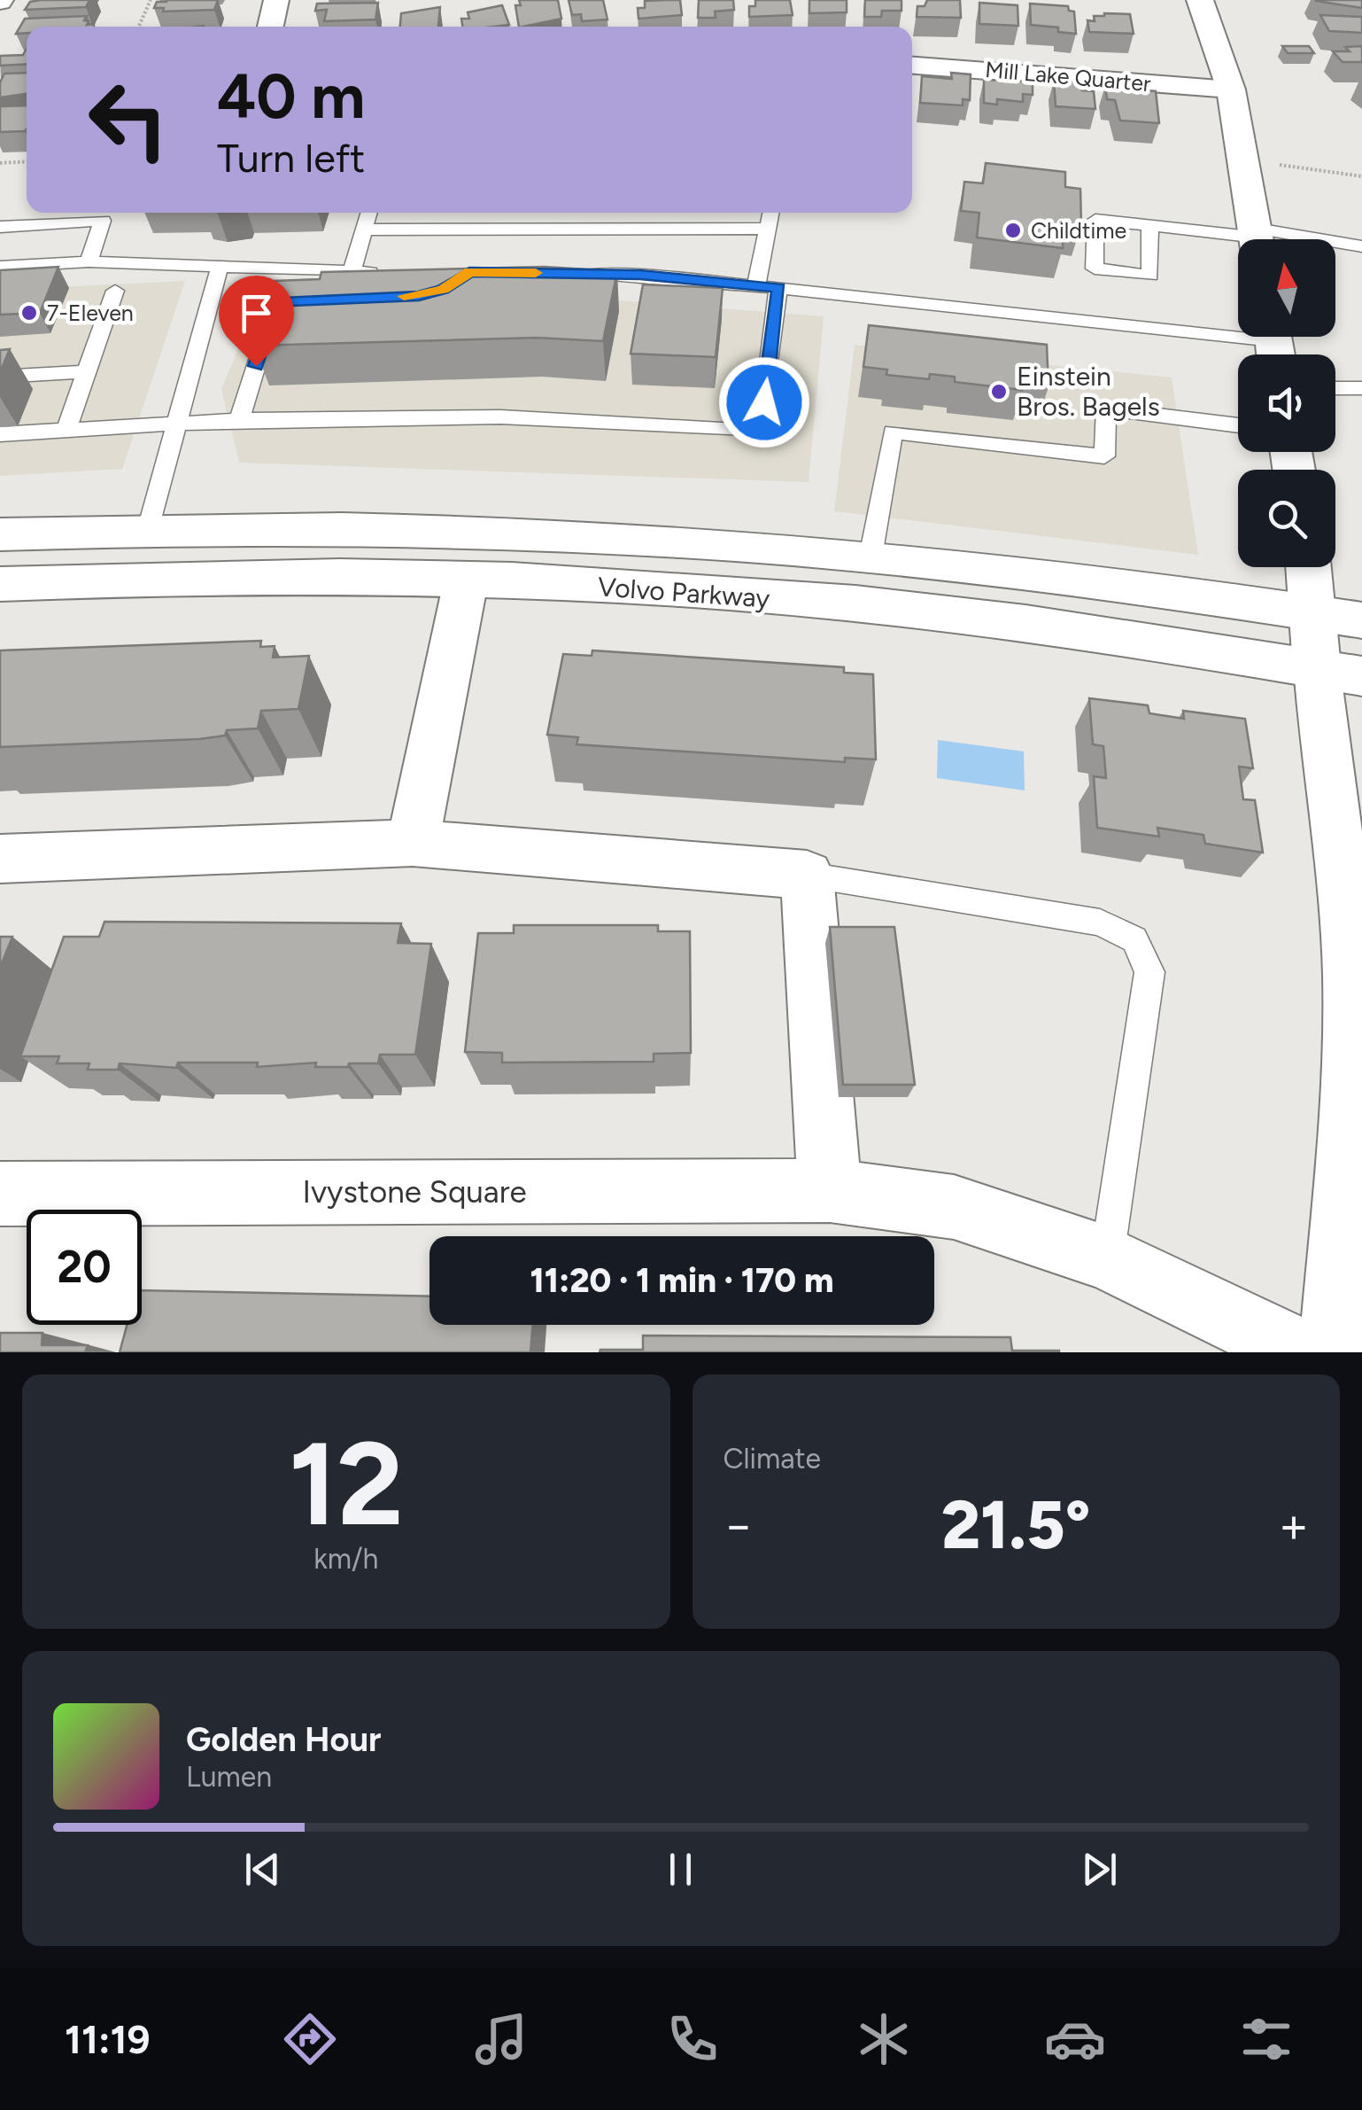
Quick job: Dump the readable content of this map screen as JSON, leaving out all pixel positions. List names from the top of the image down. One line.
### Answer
{"streets":{"main road":["Volvo Parkway"],"street":["Mill Lake Quarter","Ivystone Square"]},"places":["Childtime","7-Eleven","Einstein Bros. Bagels"],"north":"top","page":{"turn":["40 m","Turn left"],"limit":"20","trip":"11:20 · 1 min · 170 m","tile":[["12","km/h"],"Climate"],"heat":["−","21.5°","+"],"song":["Golden Hour","Lumen"],"tabs":"11:19"}}
